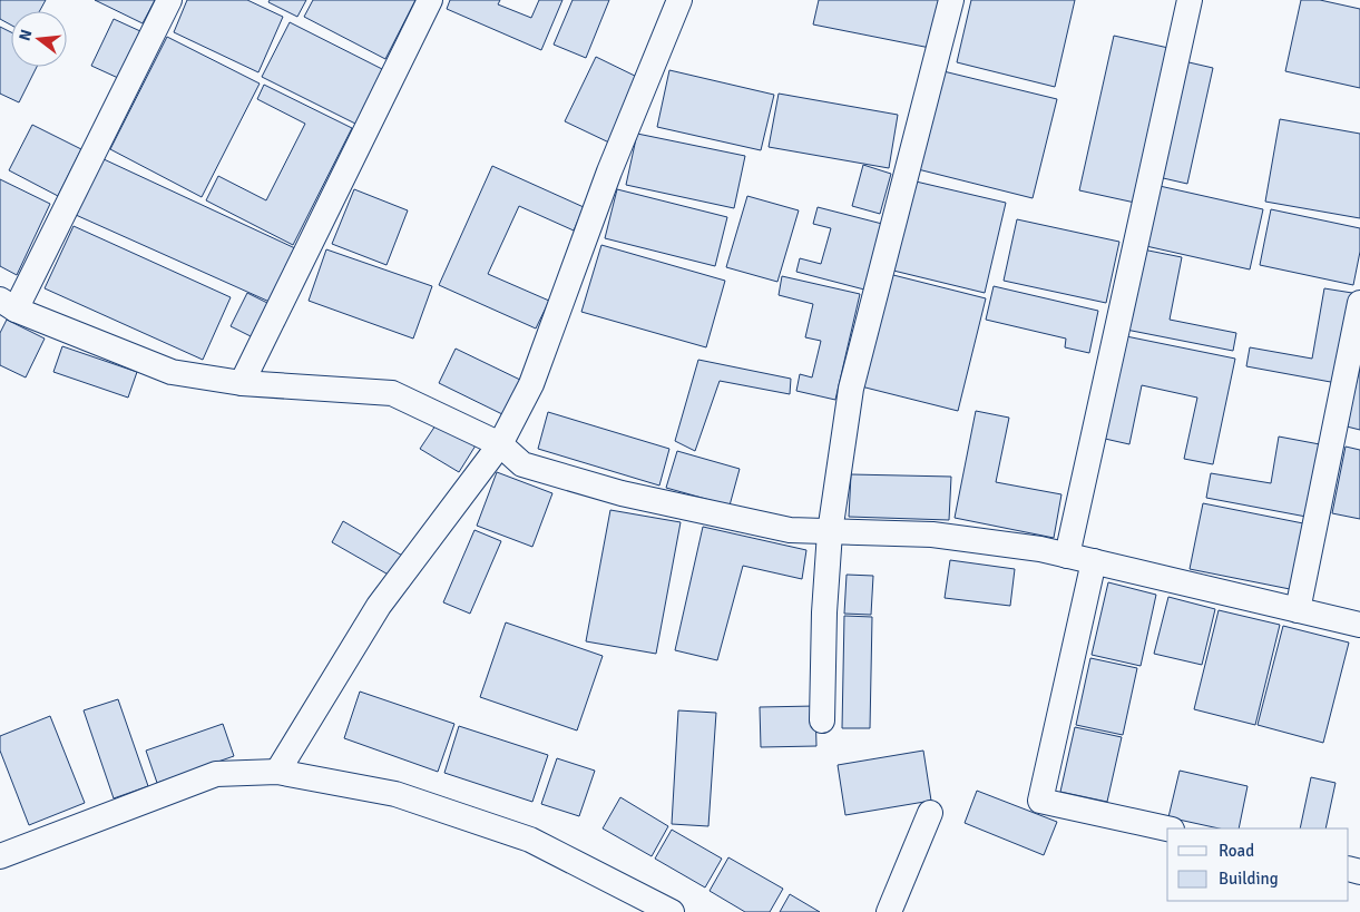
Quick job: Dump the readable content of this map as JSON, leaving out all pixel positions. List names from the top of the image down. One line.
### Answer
{"legend":["Road","Building"],"north":"left"}
